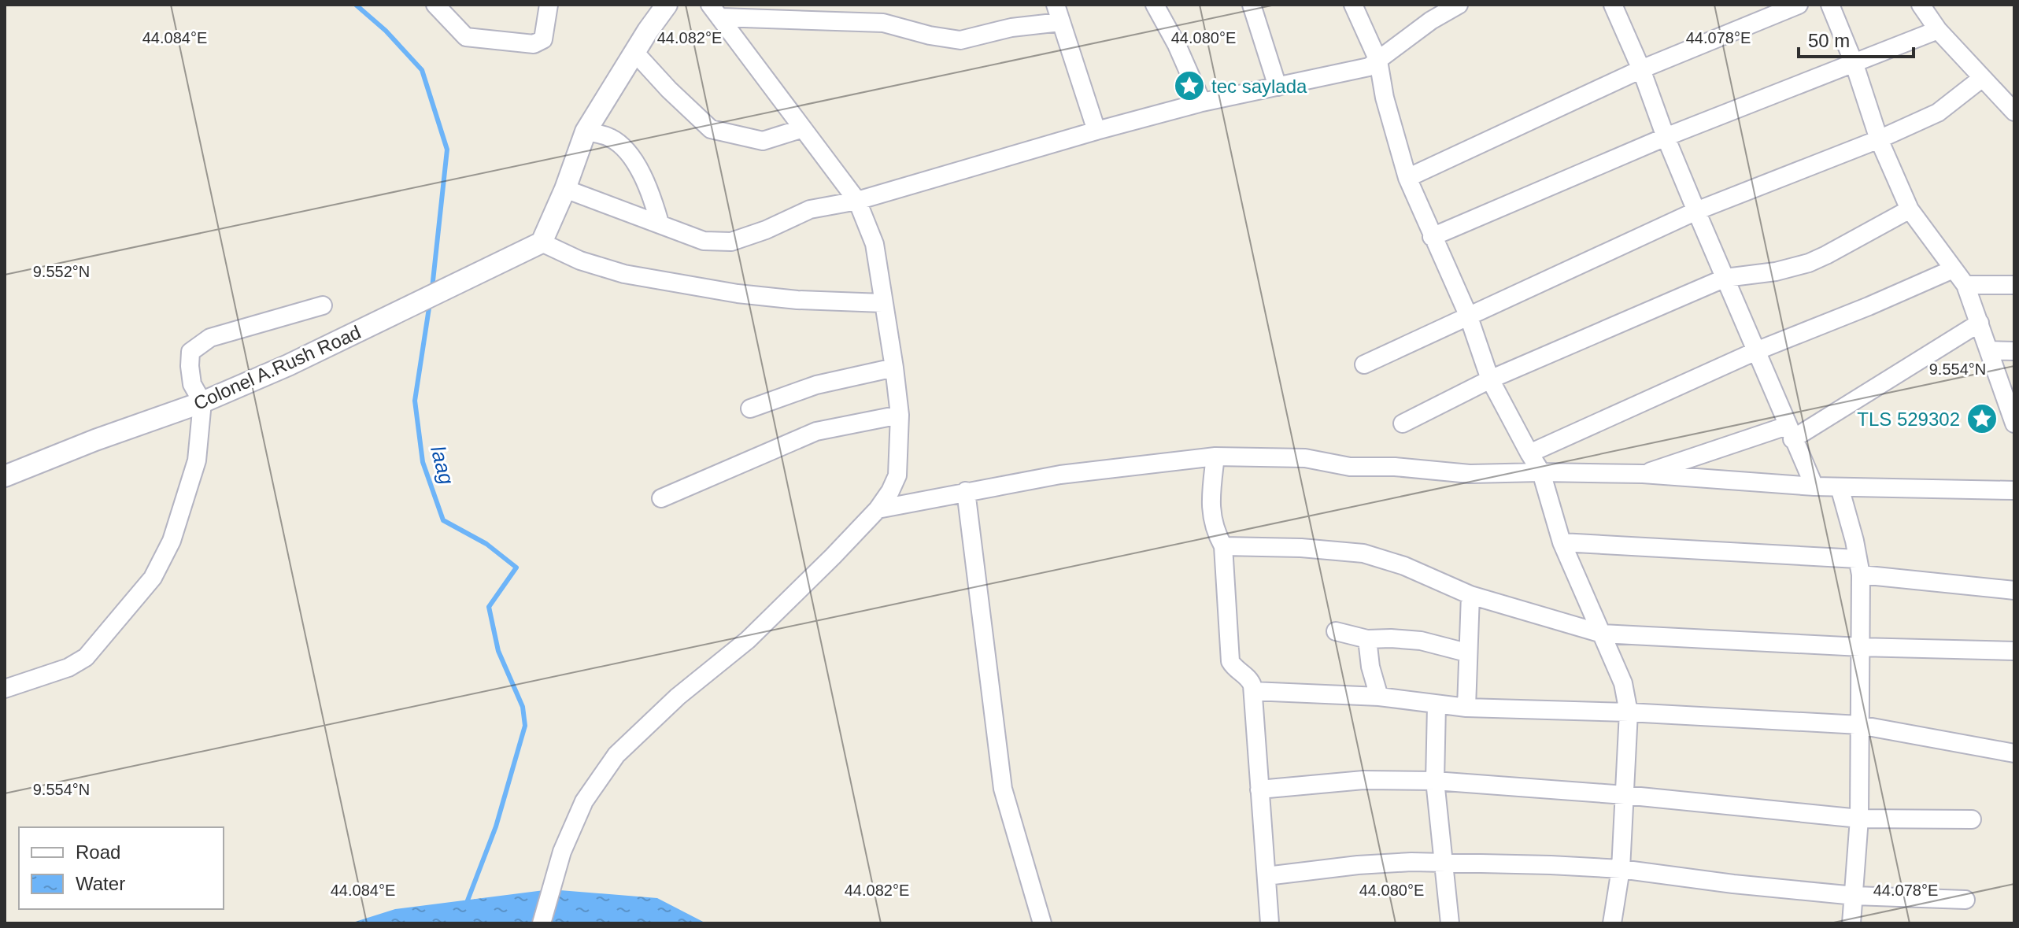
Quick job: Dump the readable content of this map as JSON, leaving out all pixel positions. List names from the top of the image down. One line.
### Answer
{"streets":{"street":["Colonel A.Rush Road"]},"water":["laag"],"places":{"place":["tec saylada","TLS 529302"]},"legend":["Road","Water"],"scale_bar":"50 m","coordinates":["44.084°E","44.082°E","44.080°E","44.078°E","9.552°N","9.554°N"]}
